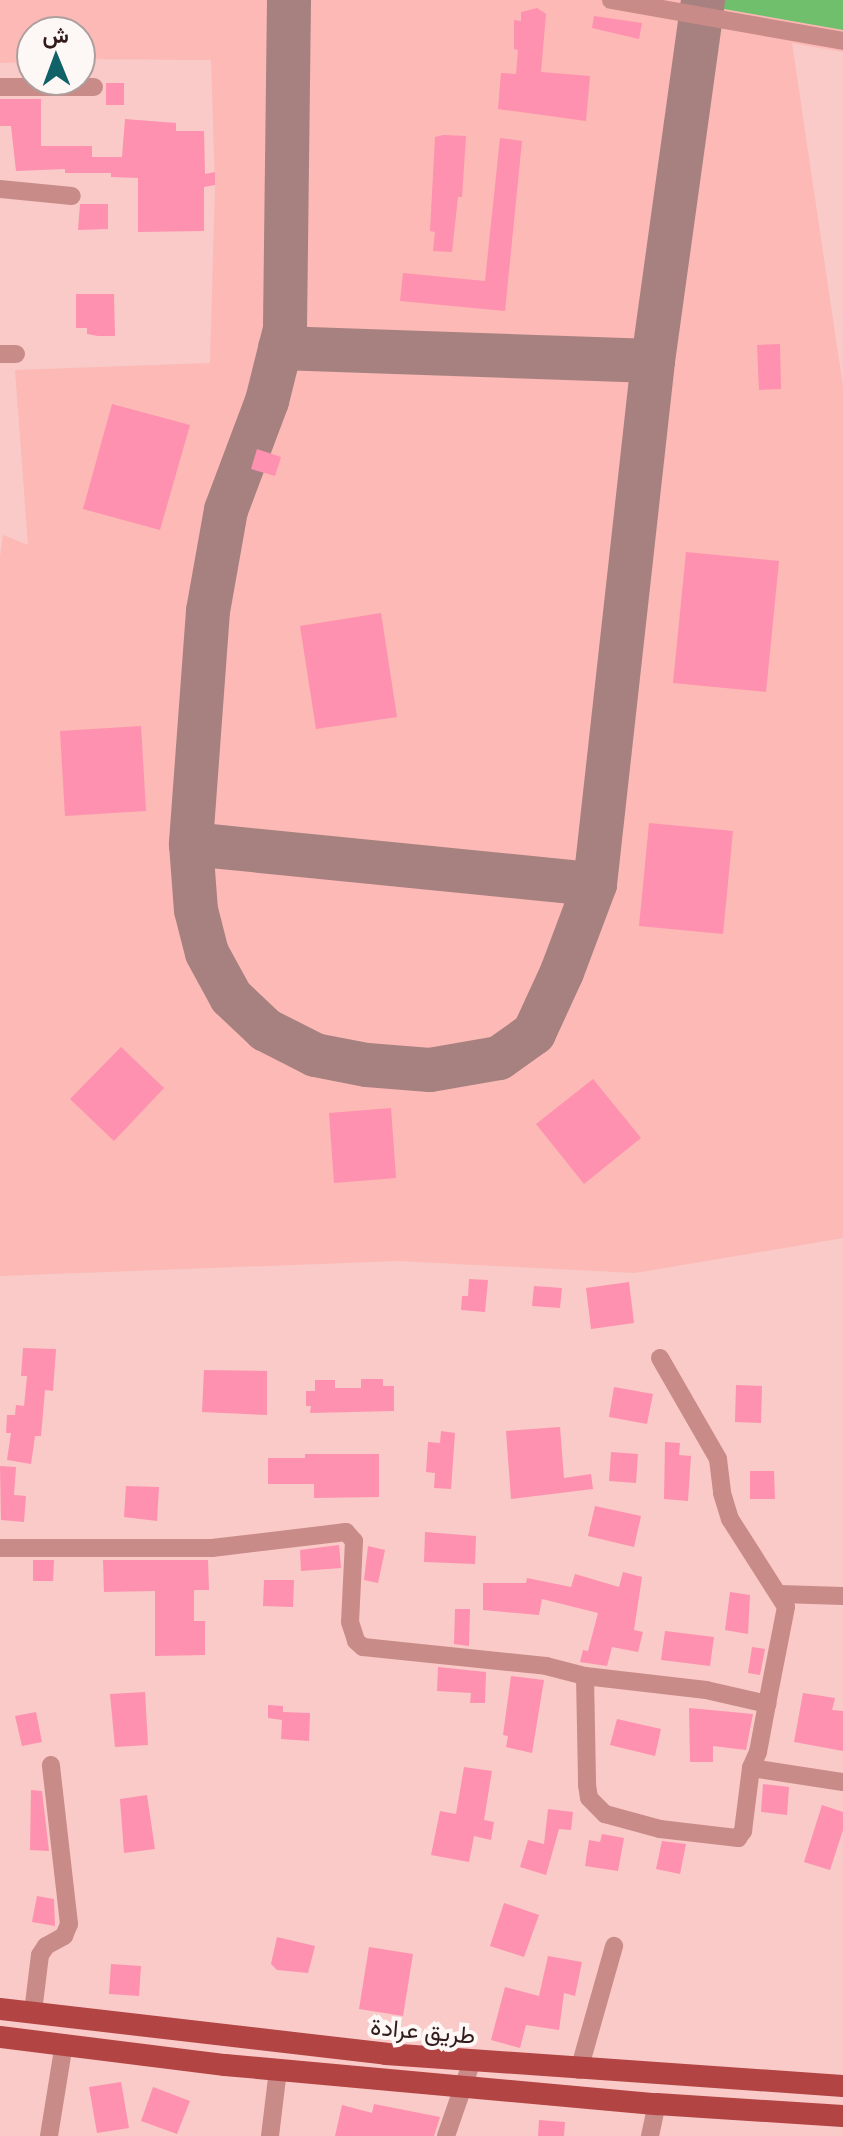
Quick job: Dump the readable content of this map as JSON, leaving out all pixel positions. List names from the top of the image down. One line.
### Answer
{"streets":{"main road":["طريق عرادة"]},"north":"top"}
